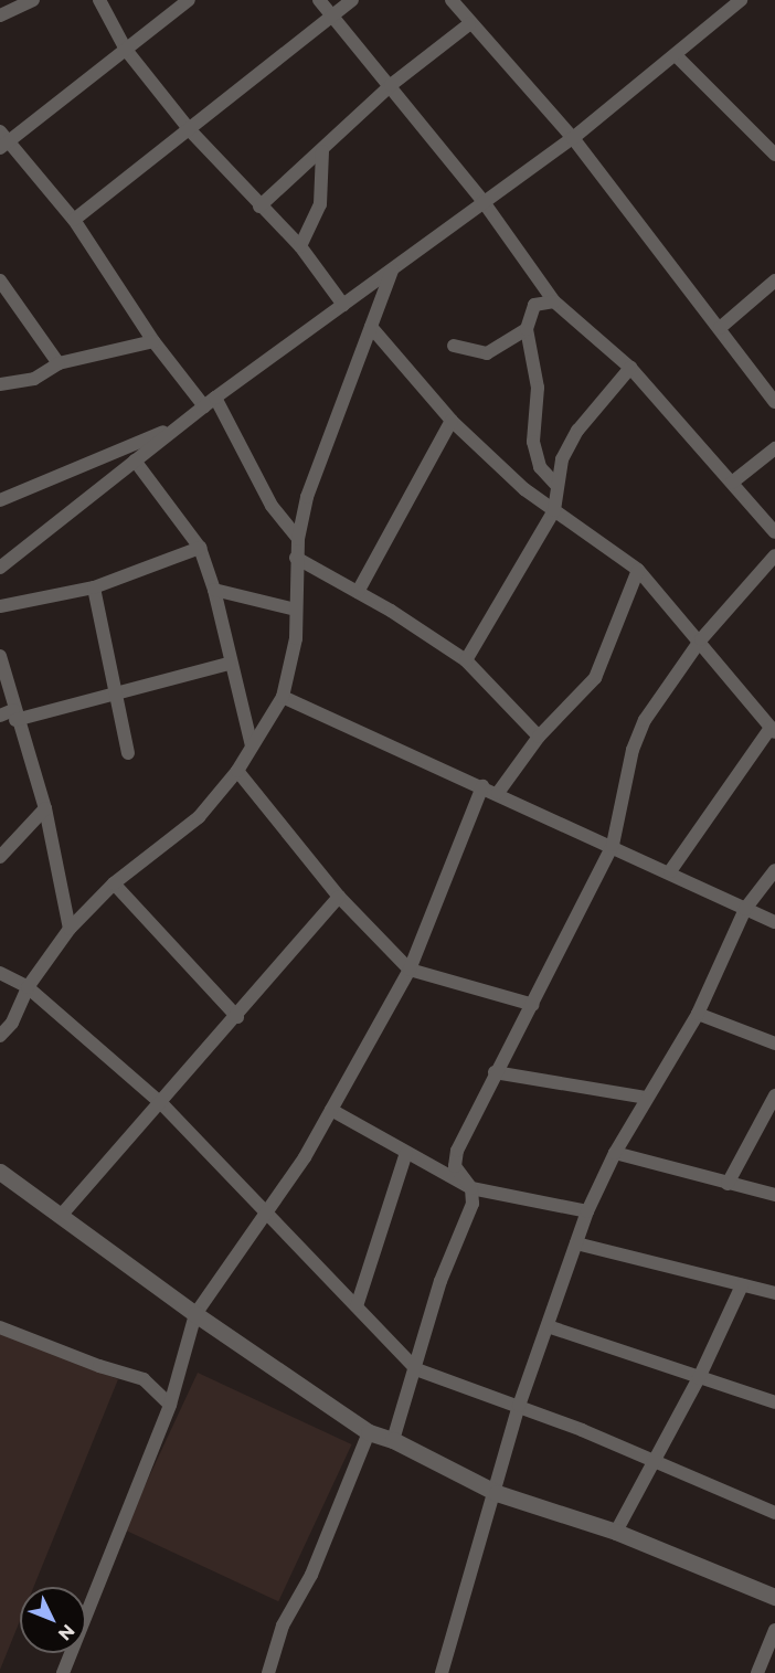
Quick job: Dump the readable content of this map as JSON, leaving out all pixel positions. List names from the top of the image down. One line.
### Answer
{"north":"bottom right"}
